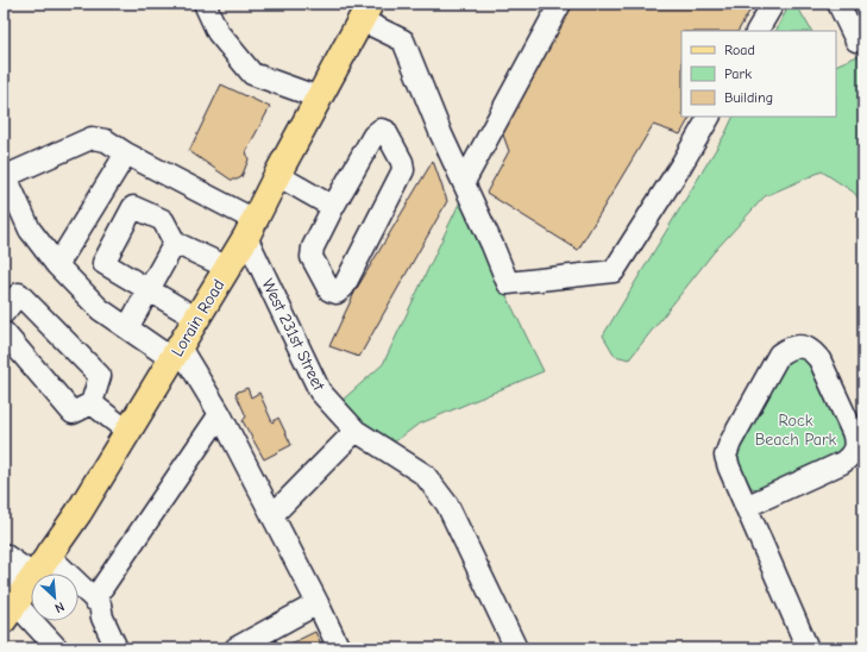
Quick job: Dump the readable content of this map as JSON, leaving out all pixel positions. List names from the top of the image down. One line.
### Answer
{"streets":{"main road":["Lorain Road"],"street":["West 231st Street"]},"crossings":[["Lorain Road","West 231st Street"]],"parks":["Rock Beach Park"],"legend":["Road","Park","Building"],"north":"bottom right"}
